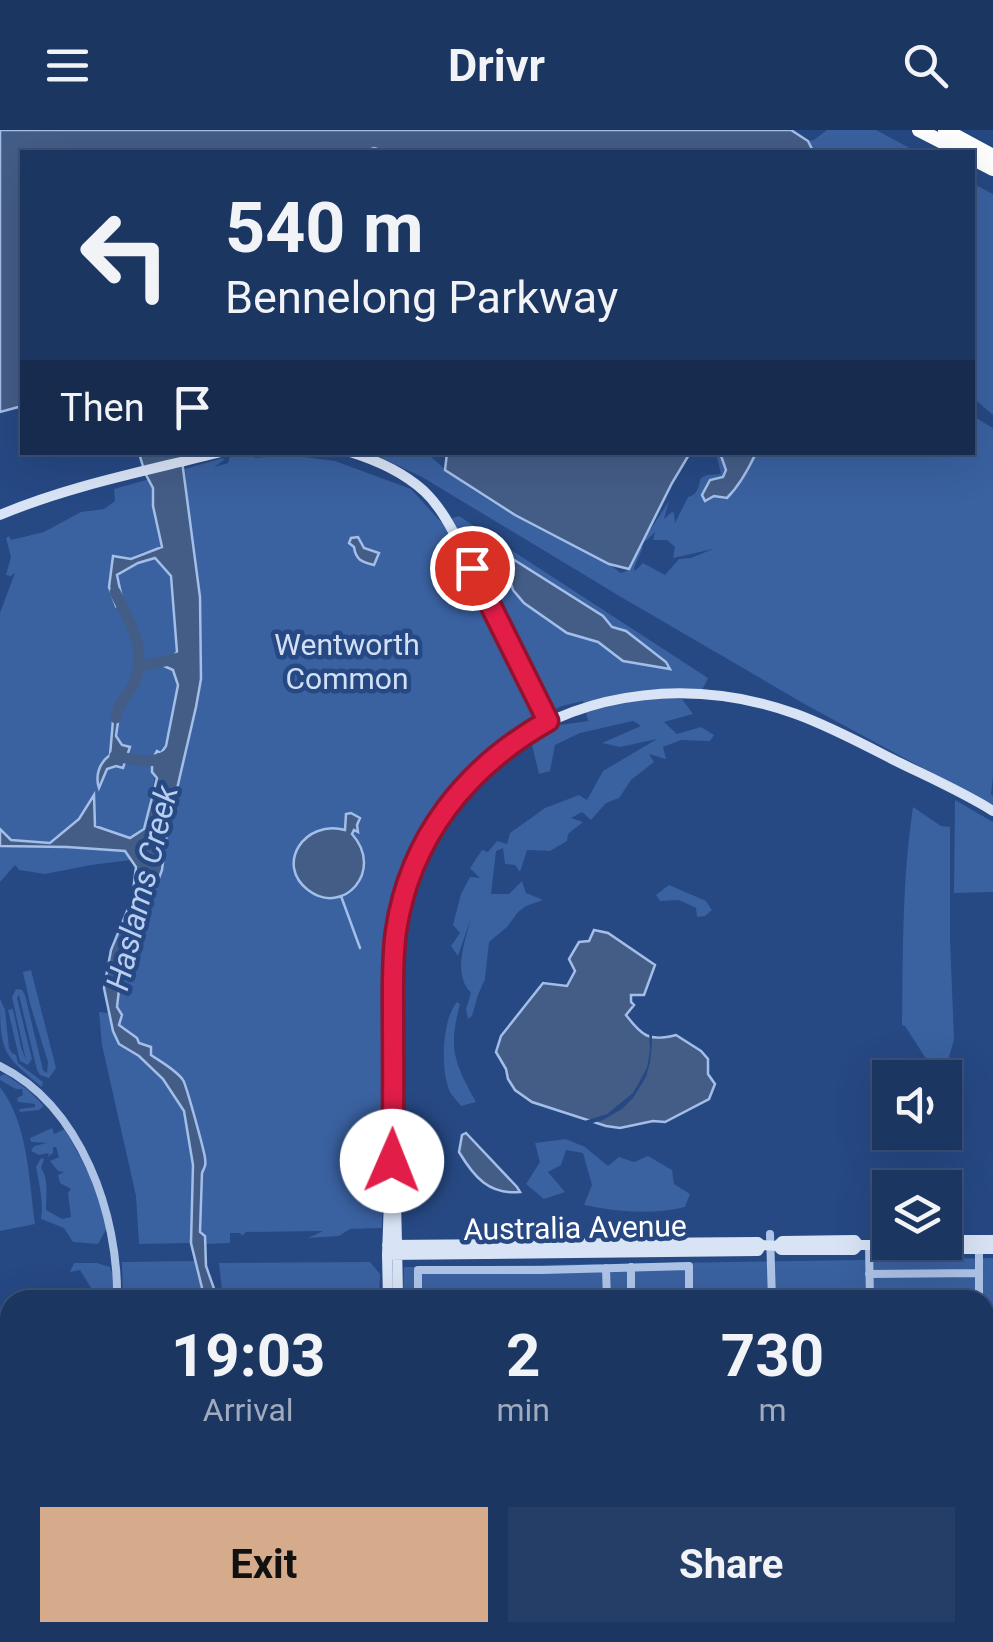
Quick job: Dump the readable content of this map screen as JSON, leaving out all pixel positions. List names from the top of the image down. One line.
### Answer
{"streets":{"street":["Australia Avenue"]},"water":["Haslams Creek"],"parks":["Wentworth Common"],"page":{"header":"Drivr","turn":["540 m","Bennelong Parkway"],"then":"Then","eta":["19:03","Arrival","2","min","730","m"],"buttons":["Exit","Share"]}}
